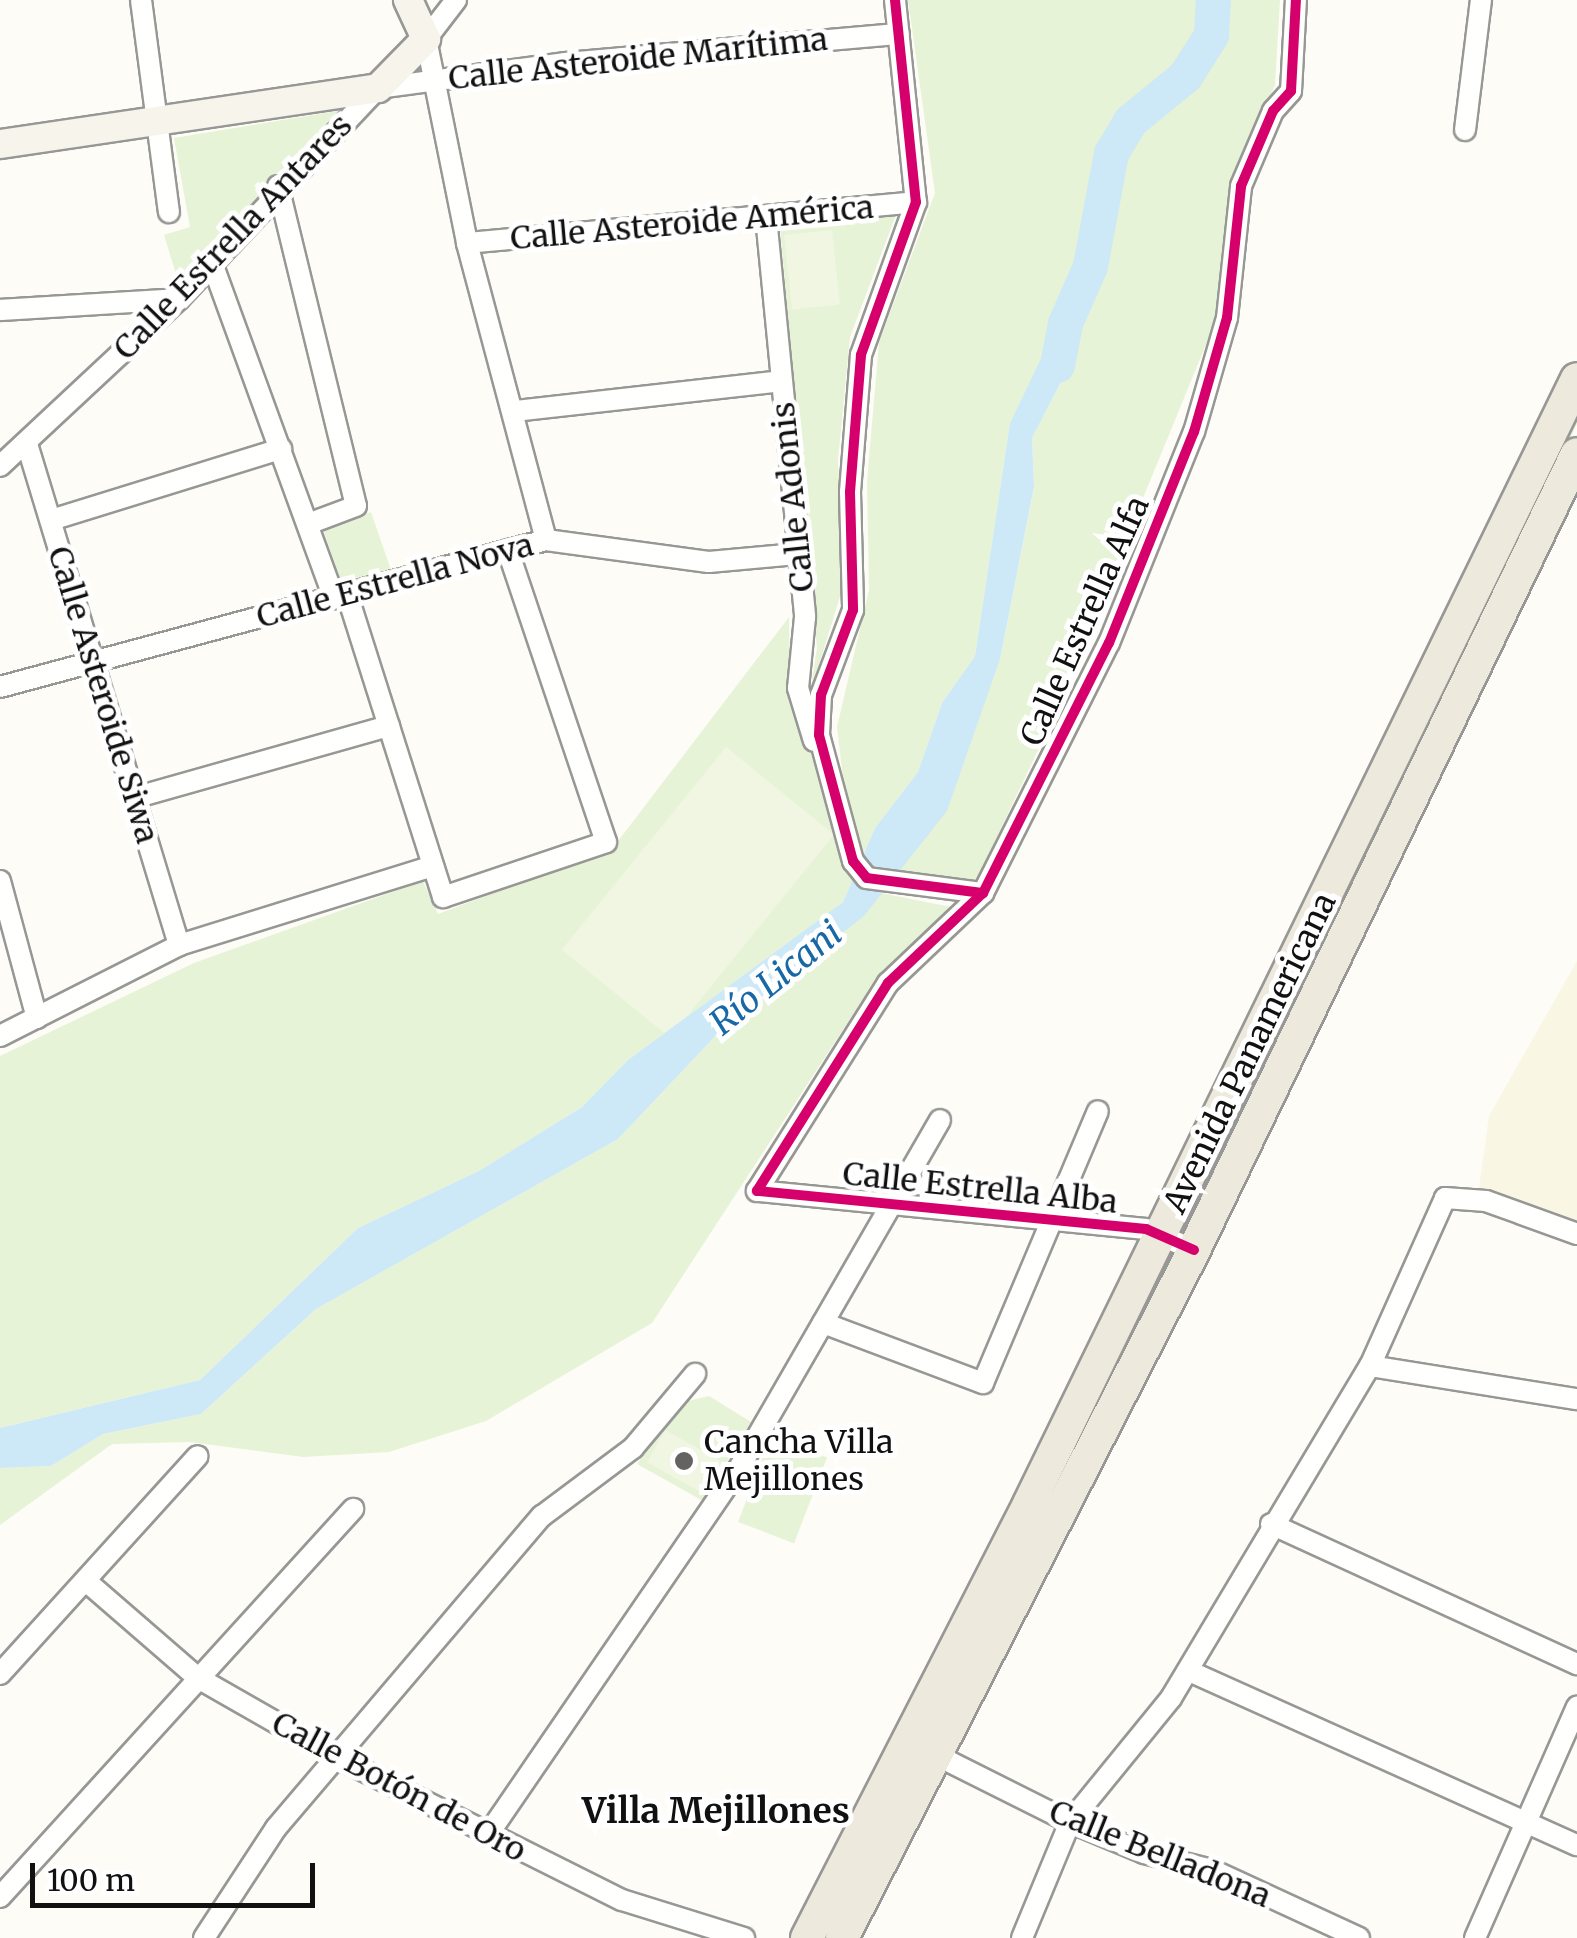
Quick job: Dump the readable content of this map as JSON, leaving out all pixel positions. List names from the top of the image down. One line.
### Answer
{"streets":{"main road":["Avenida Panamericana"],"street":["Calle Asteroide Marítima","Calle Asteroide América","Calle Estrella Antares","Calle Adonis","Calle Estrella Nova","Calle Estrella Alfa","Calle Asteroide Siwa","Calle Estrella Alba","Calle Botón de Oro","Calle Belladona"]},"crossings":[["Calle Asteroide Marítima","Calle Estrella Antares"],["Calle Asteroide América","Calle Adonis"],["Calle Estrella Antares","Calle Asteroide Siwa"],["Calle Adonis","Calle Estrella Nova"],["Calle Estrella Nova","Calle Asteroide Siwa"],["Calle Estrella Alfa","Calle Estrella Alba"],["Avenida Panamericana","Calle Estrella Alba"],["Avenida Panamericana","Calle Belladona"]],"districts":["Villa Mejillones"],"water":["Río Licani"],"places":["Cancha Villa Mejillones"],"scale_bar":"100 m"}
